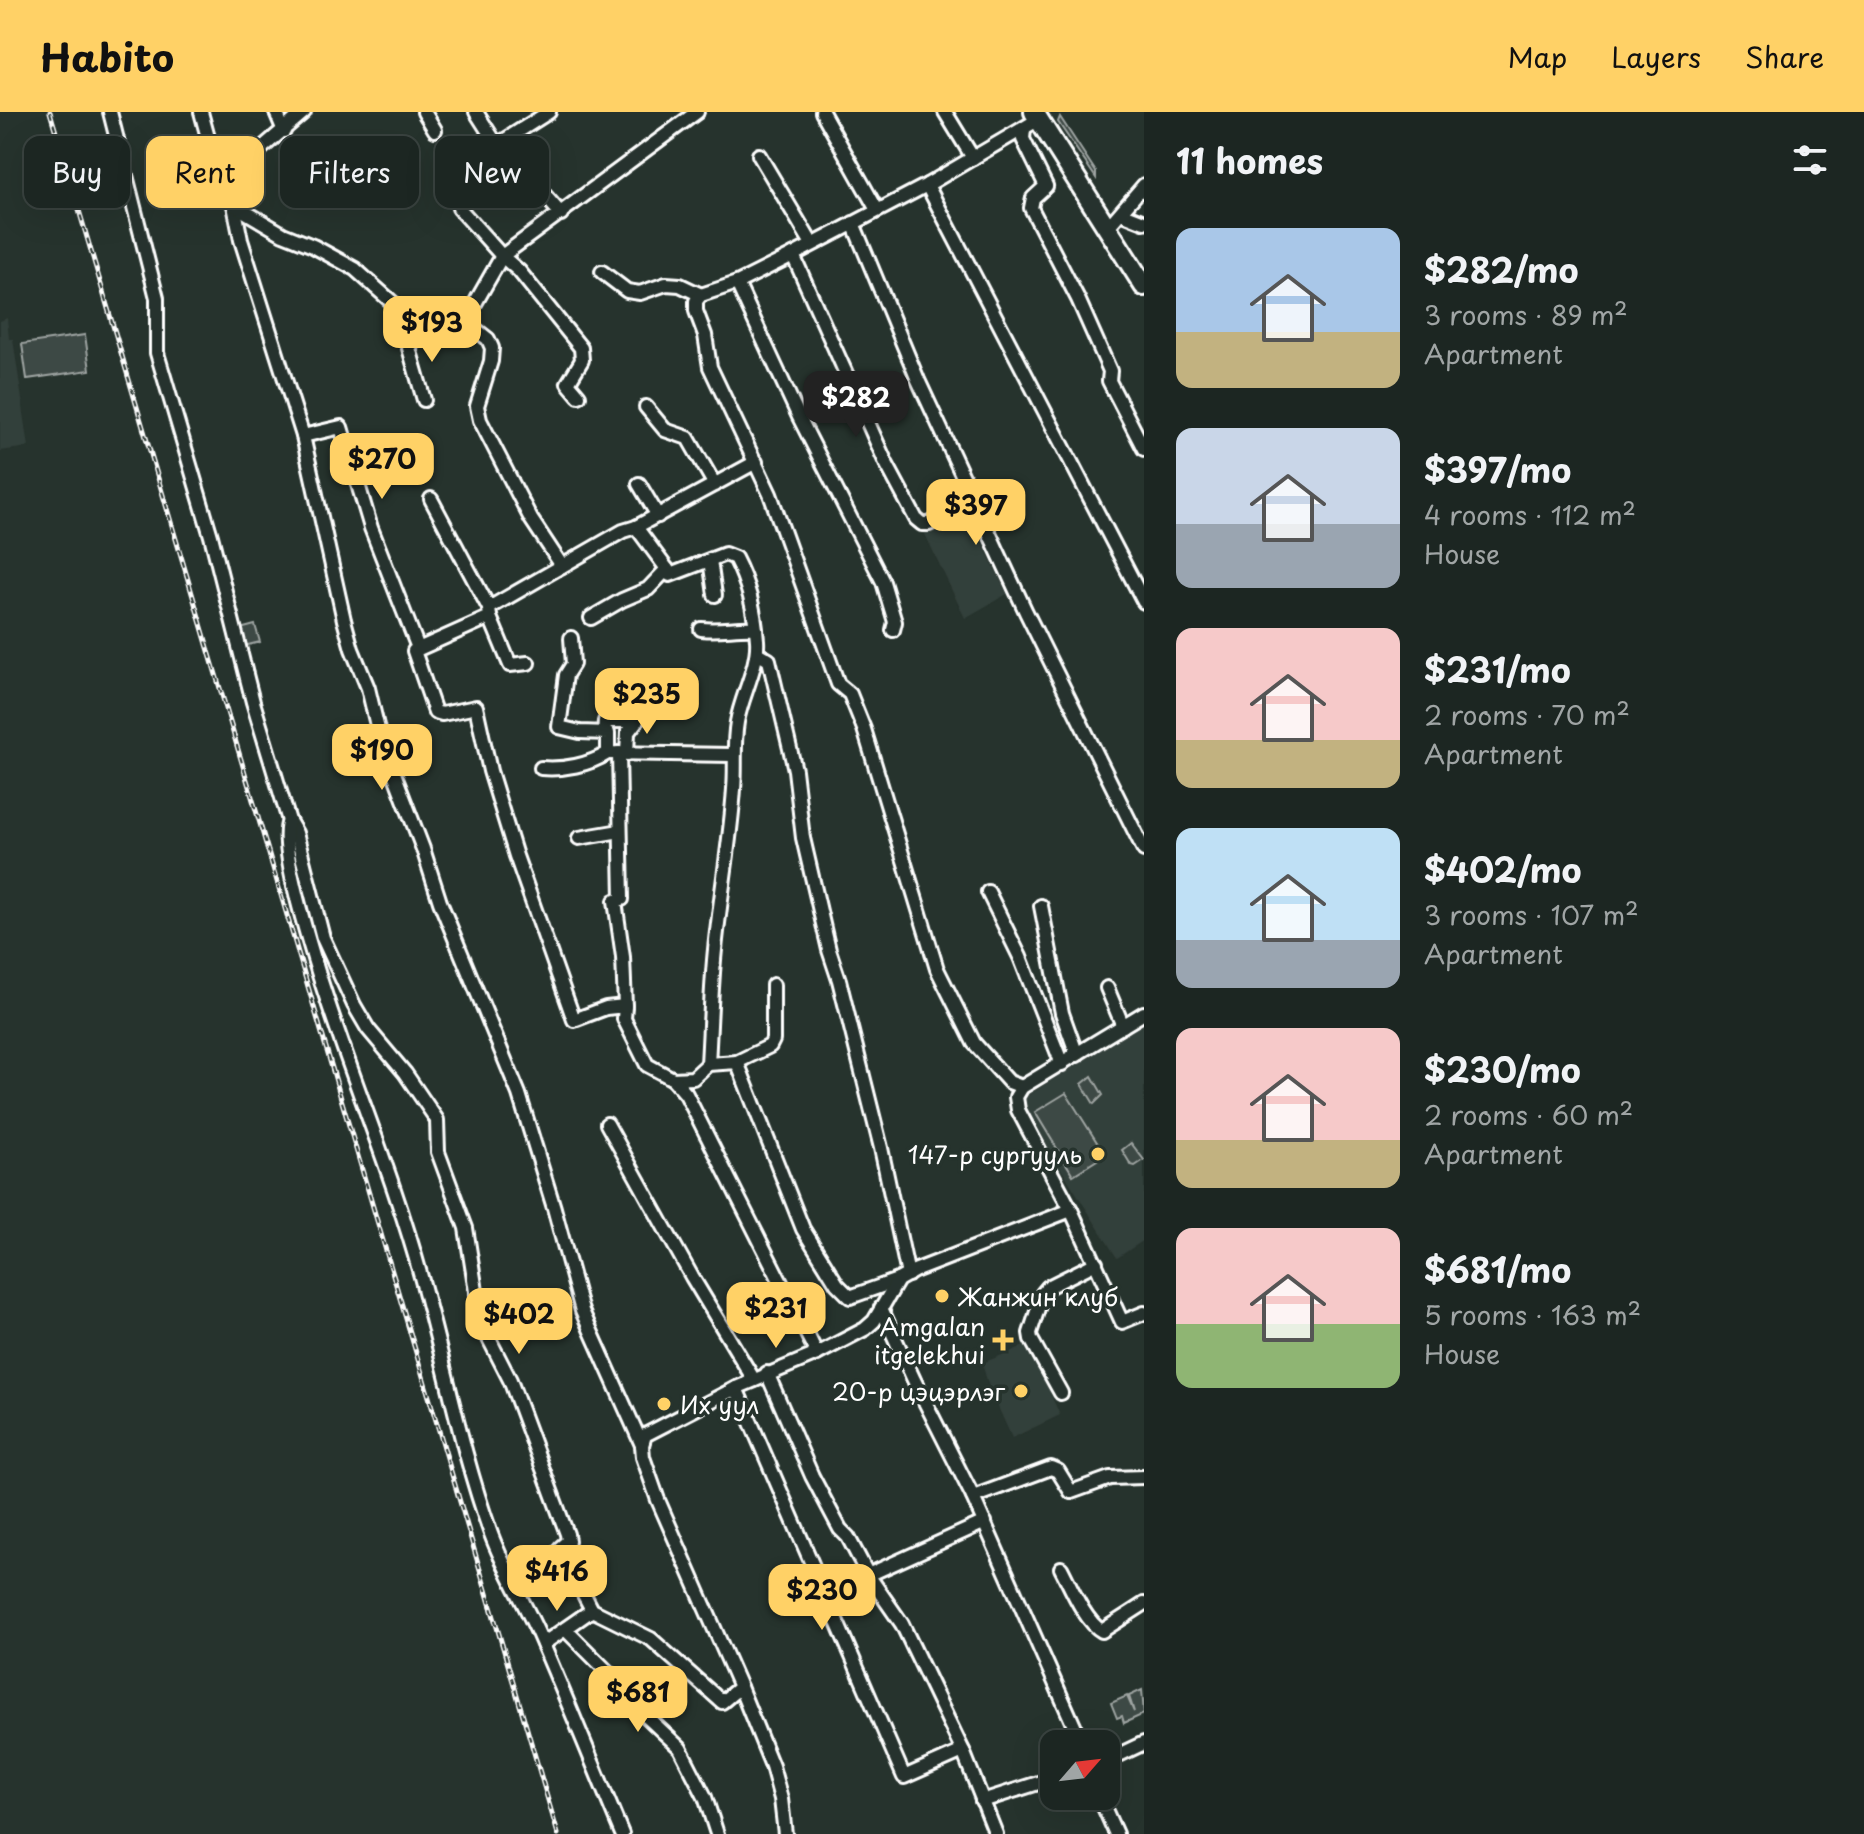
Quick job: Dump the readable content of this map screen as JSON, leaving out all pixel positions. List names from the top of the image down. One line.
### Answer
{"places":{"other":["147-р сургууль","Жанжин клуб","20-р цэцэрлэг","Их уул"],"health":["Amgalan itgelekhui"]},"north":"top right","page":{"header":"Habito","nav":["Map","Layers","Share"],"heading":"11 homes","chip":["Buy","Rent","Filters","New"],"list":[{"name":"$282/mo","note":"3 rooms · 89 m² · Apartment"},{"name":"$397/mo","note":"4 rooms · 112 m² · House"},{"name":"$231/mo","note":"2 rooms · 70 m² · Apartment"},{"name":"$402/mo","note":"3 rooms · 107 m² · Apartment"},{"name":"$230/mo","note":"2 rooms · 60 m² · Apartment"},{"name":"$681/mo","note":"5 rooms · 163 m² · House"}],"price":["$193","$282","$270","$397","$235","$190","$231","$402","$416","$230","$681"]}}
